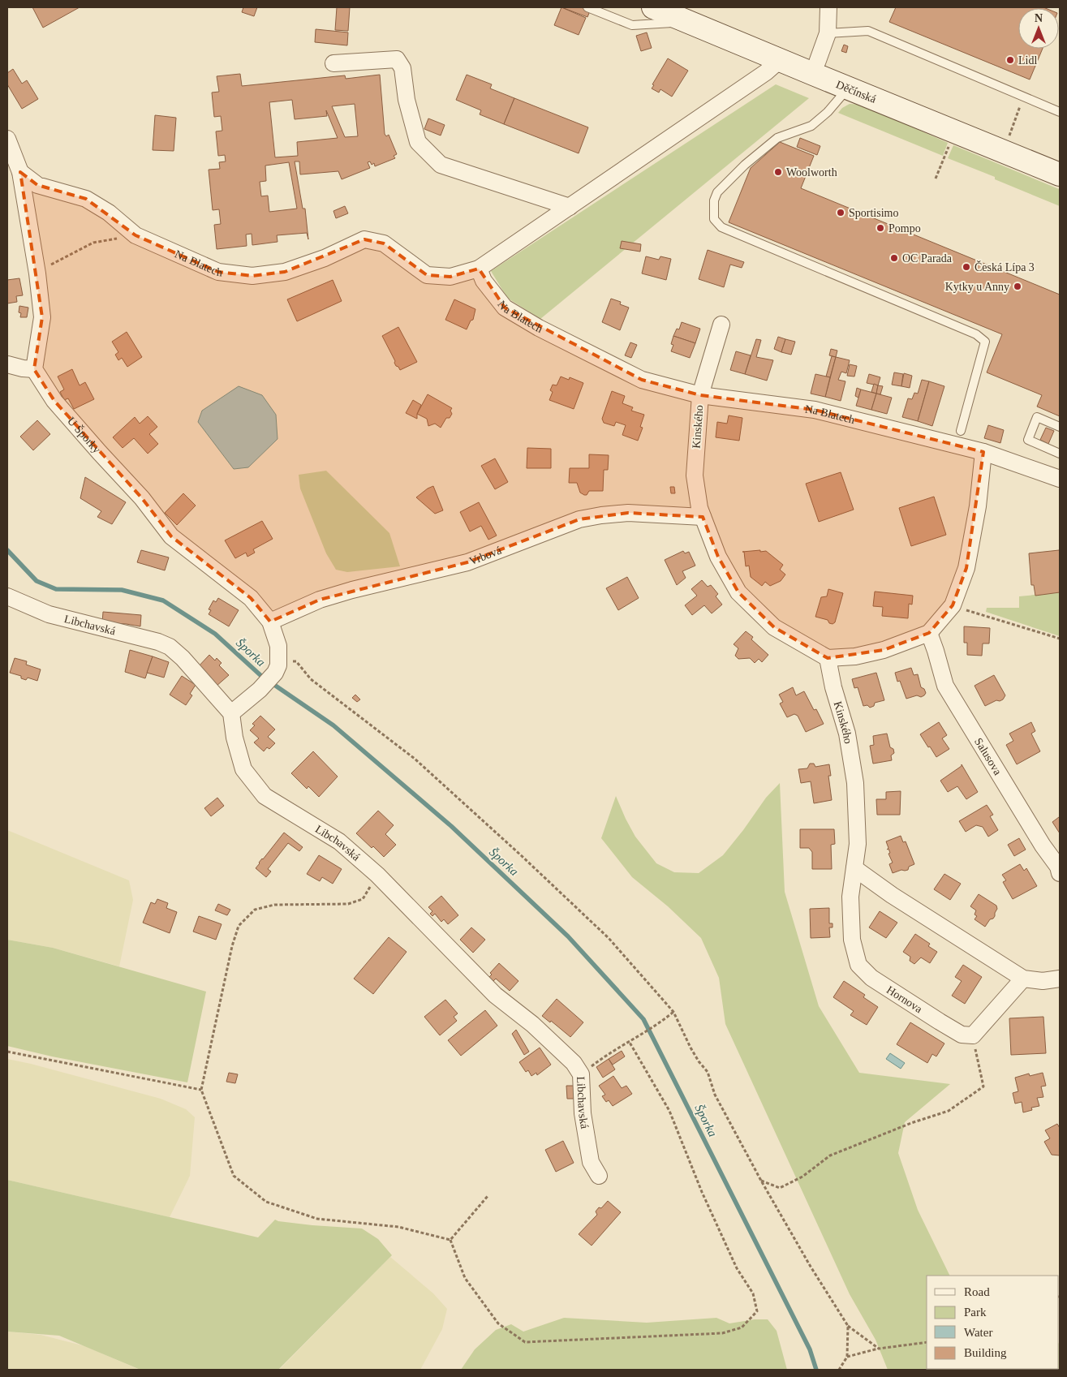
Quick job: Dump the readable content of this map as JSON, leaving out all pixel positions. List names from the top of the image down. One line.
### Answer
{"streets":{"main road":["Děčínská"],"street":["Na Blatech","Kinského","U Šporky","Vrbová","Libchavská","Salusova","Hornova"]},"crossings":[["Na Blatech","Kinského"],["Kinského","Vrbová"],["Kinského","Hornova"],["U Šporky","Vrbová"]],"water":["Šporka"],"places":["Lidl","Woolworth","Sportisimo","Pompo","OC Parada","Česká Lípa 3","Kytky u Anny"],"legend":["Road","Park","Water","Building"],"north":"top"}
